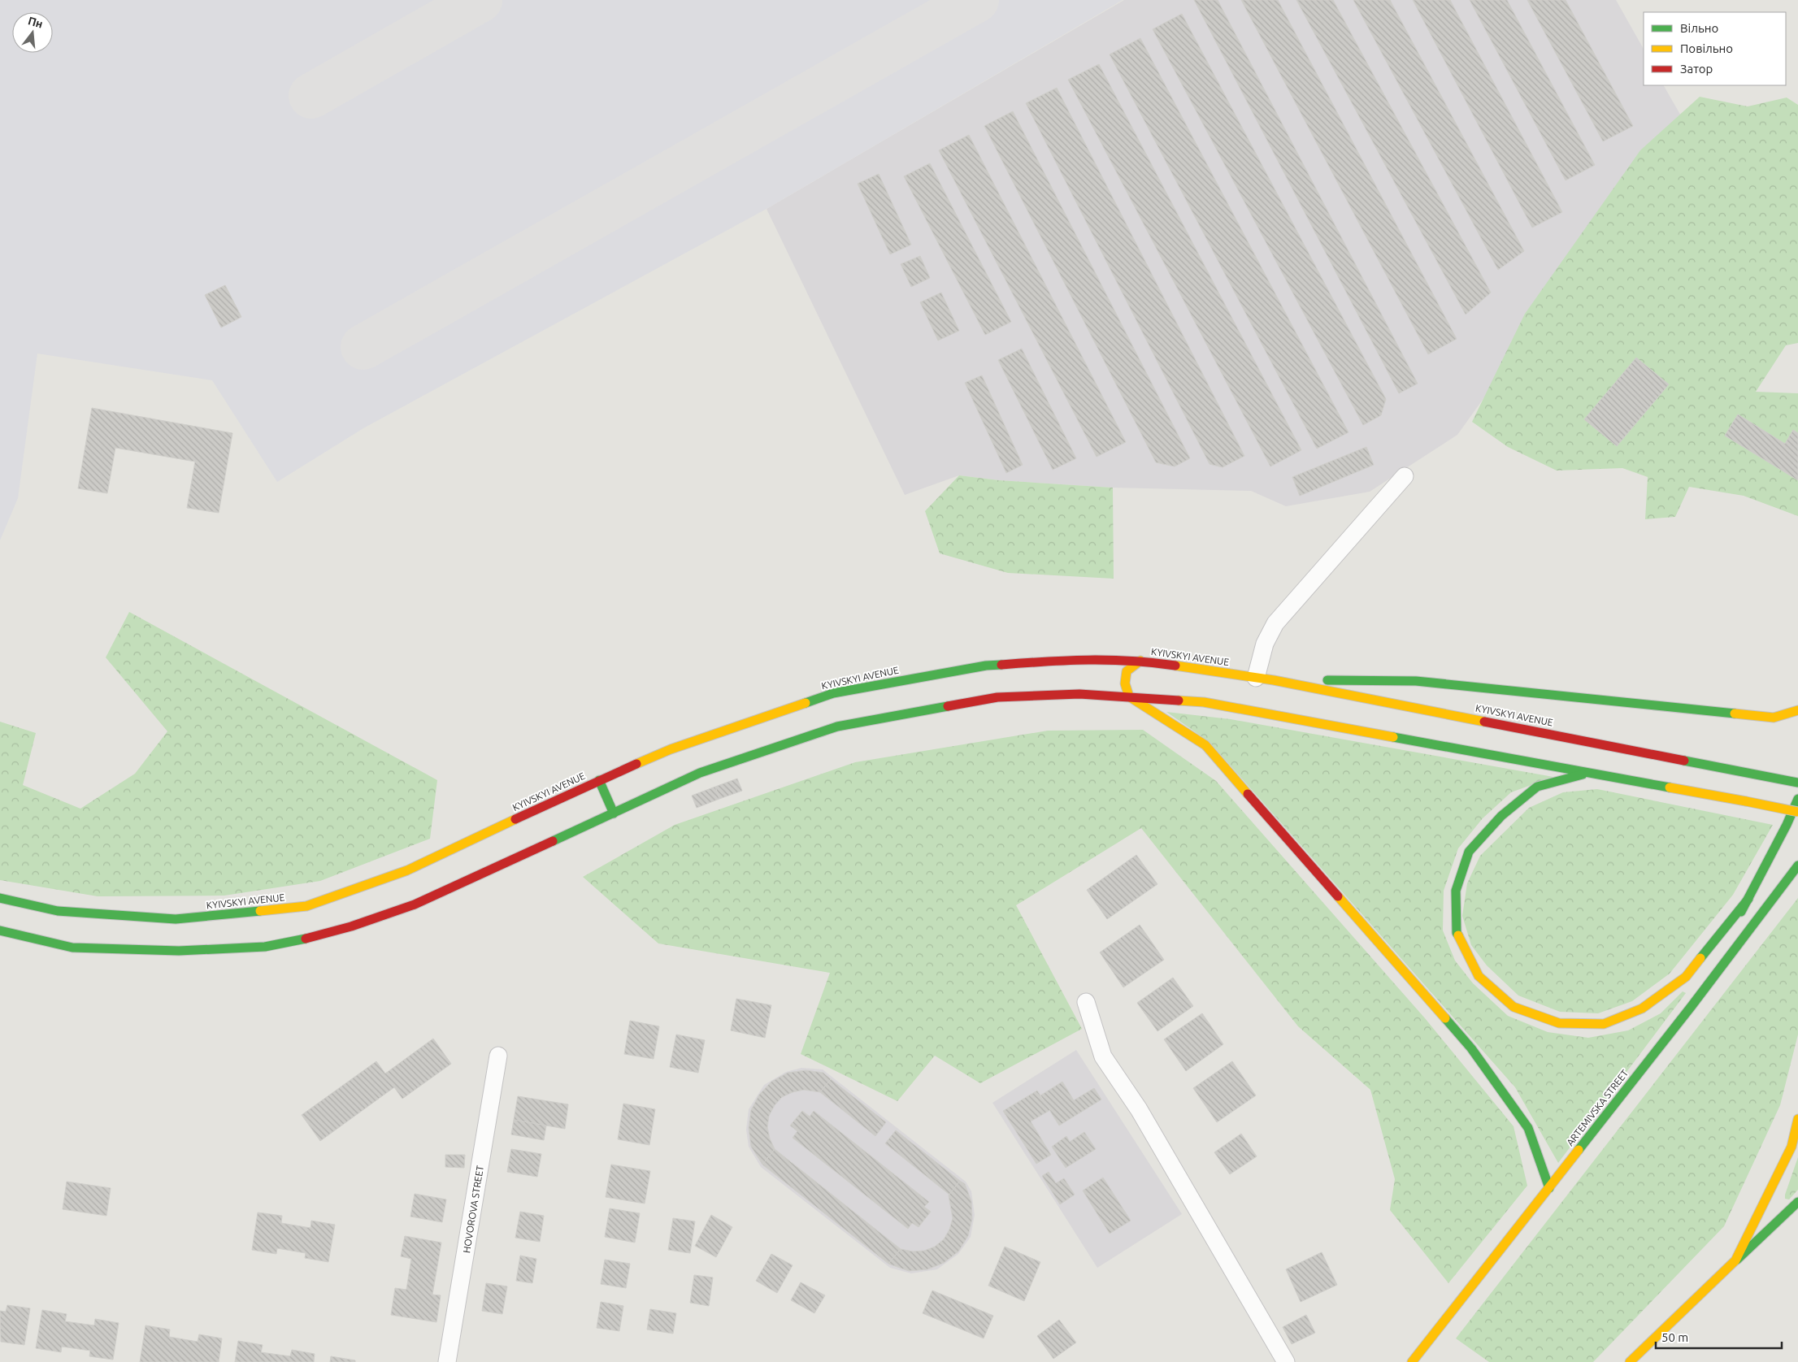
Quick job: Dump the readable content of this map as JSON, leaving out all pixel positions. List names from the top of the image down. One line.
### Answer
{"streets":{"main road":["KYIVSKYI AVENUE","ARTEMIVSKA STREET"],"street":["HOVOROVA STREET"]},"legend":["Вільно","Повільно","Затор"],"scale_bar":"50 m","north":"top"}
